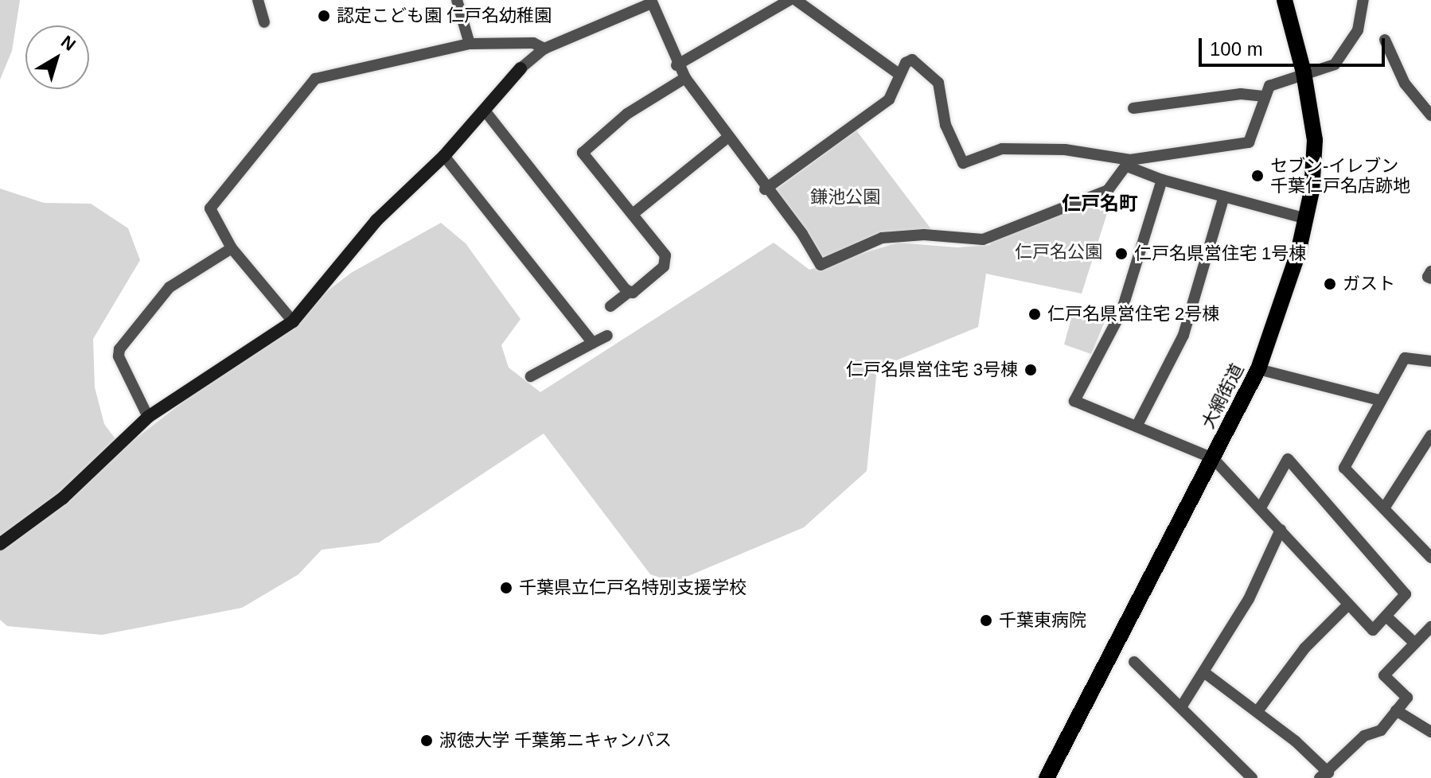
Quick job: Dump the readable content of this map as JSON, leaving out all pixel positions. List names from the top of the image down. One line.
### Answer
{"streets":{"main road":["大網街道"]},"districts":["仁戸名町"],"parks":["鎌池公園","仁戸名公園"],"places":["認定こども園 仁戸名幼稚園","セブン-イレブン 千葉仁戸名店跡地","仁戸名県営住宅 1号棟","ガスト","仁戸名県営住宅 2号棟","仁戸名県営住宅 3号棟","千葉県立仁戸名特別支援学校","千葉東病院","淑徳大学 千葉第ニキャンパス"],"scale_bar":"100 m","north":"top right"}
